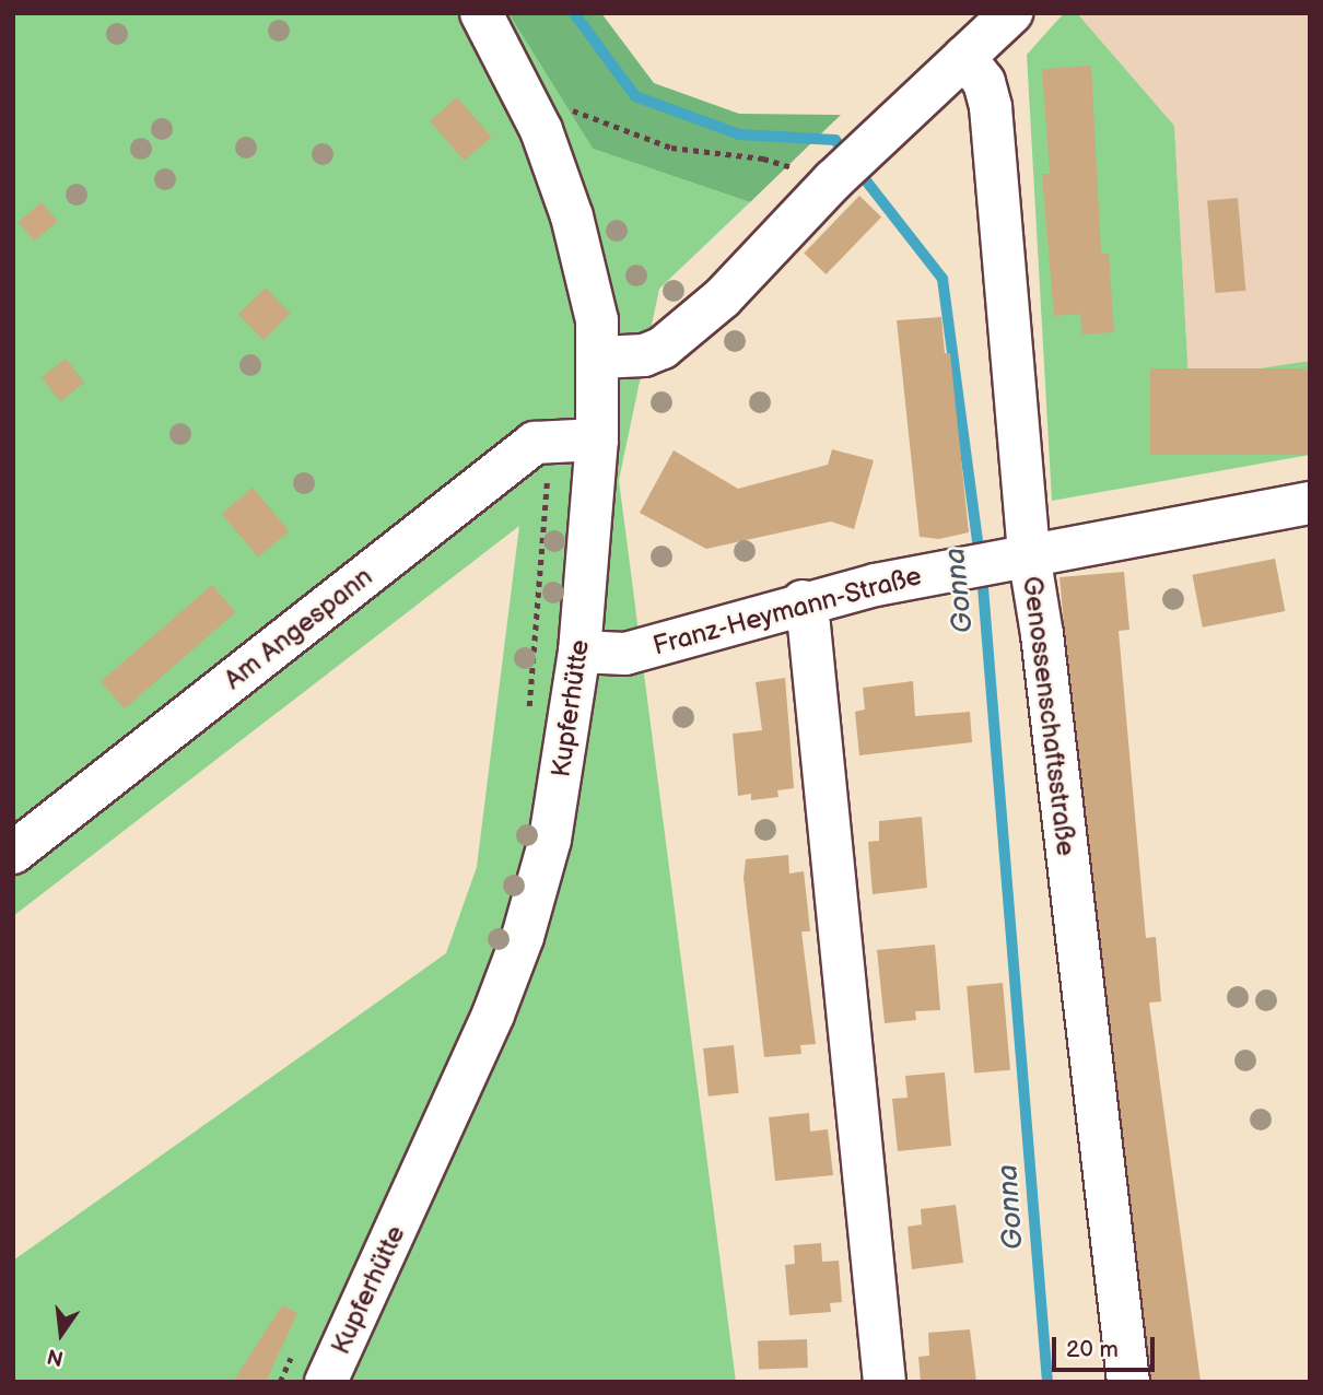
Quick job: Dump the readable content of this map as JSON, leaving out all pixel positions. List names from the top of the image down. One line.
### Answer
{"streets":{"street":["Franz-Heymann-Straße","Am Angespann","Kupferhütte","Genossenschaftsstraße"]},"crossings":[["Franz-Heymann-Straße","Kupferhütte"],["Franz-Heymann-Straße","Genossenschaftsstraße"]],"water":["Gonna"],"scale_bar":"20 m","north":"bottom"}
